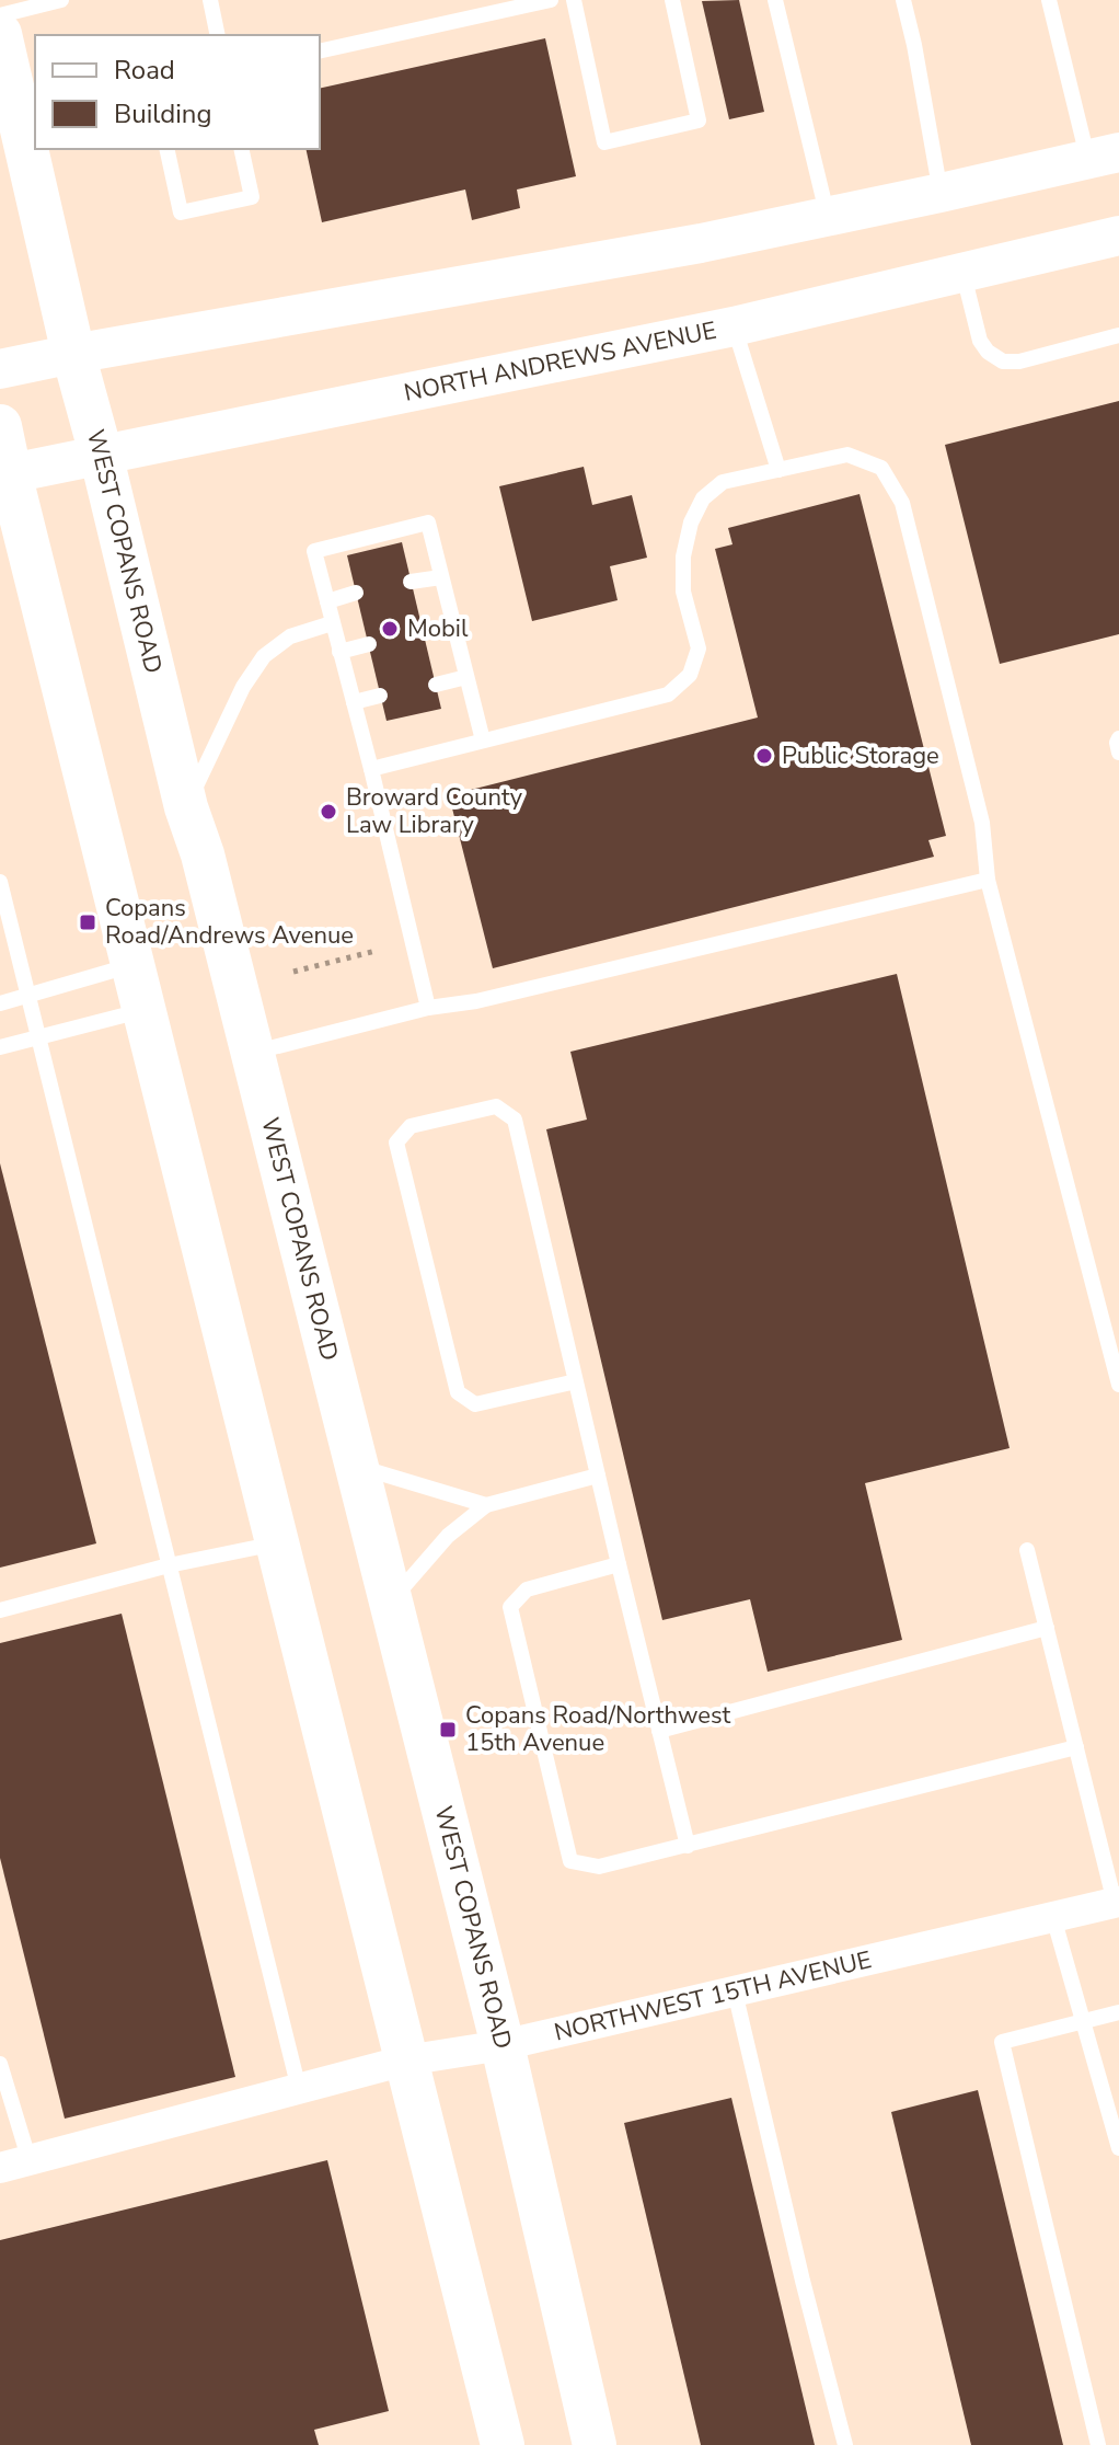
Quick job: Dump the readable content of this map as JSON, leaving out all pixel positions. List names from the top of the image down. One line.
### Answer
{"streets":{"main road":["WEST COPANS ROAD"],"street":["NORTH ANDREWS AVENUE","NORTHWEST 15TH AVENUE"]},"crossings":[["NORTH ANDREWS AVENUE","WEST COPANS ROAD"],["WEST COPANS ROAD","NORTHWEST 15TH AVENUE"]],"places":{"other":["Mobil","Public Storage","Broward County Law Library"],"transit":["Copans Road/Andrews Avenue","Copans Road/Northwest 15th Avenue"]},"legend":["Road","Building"]}
